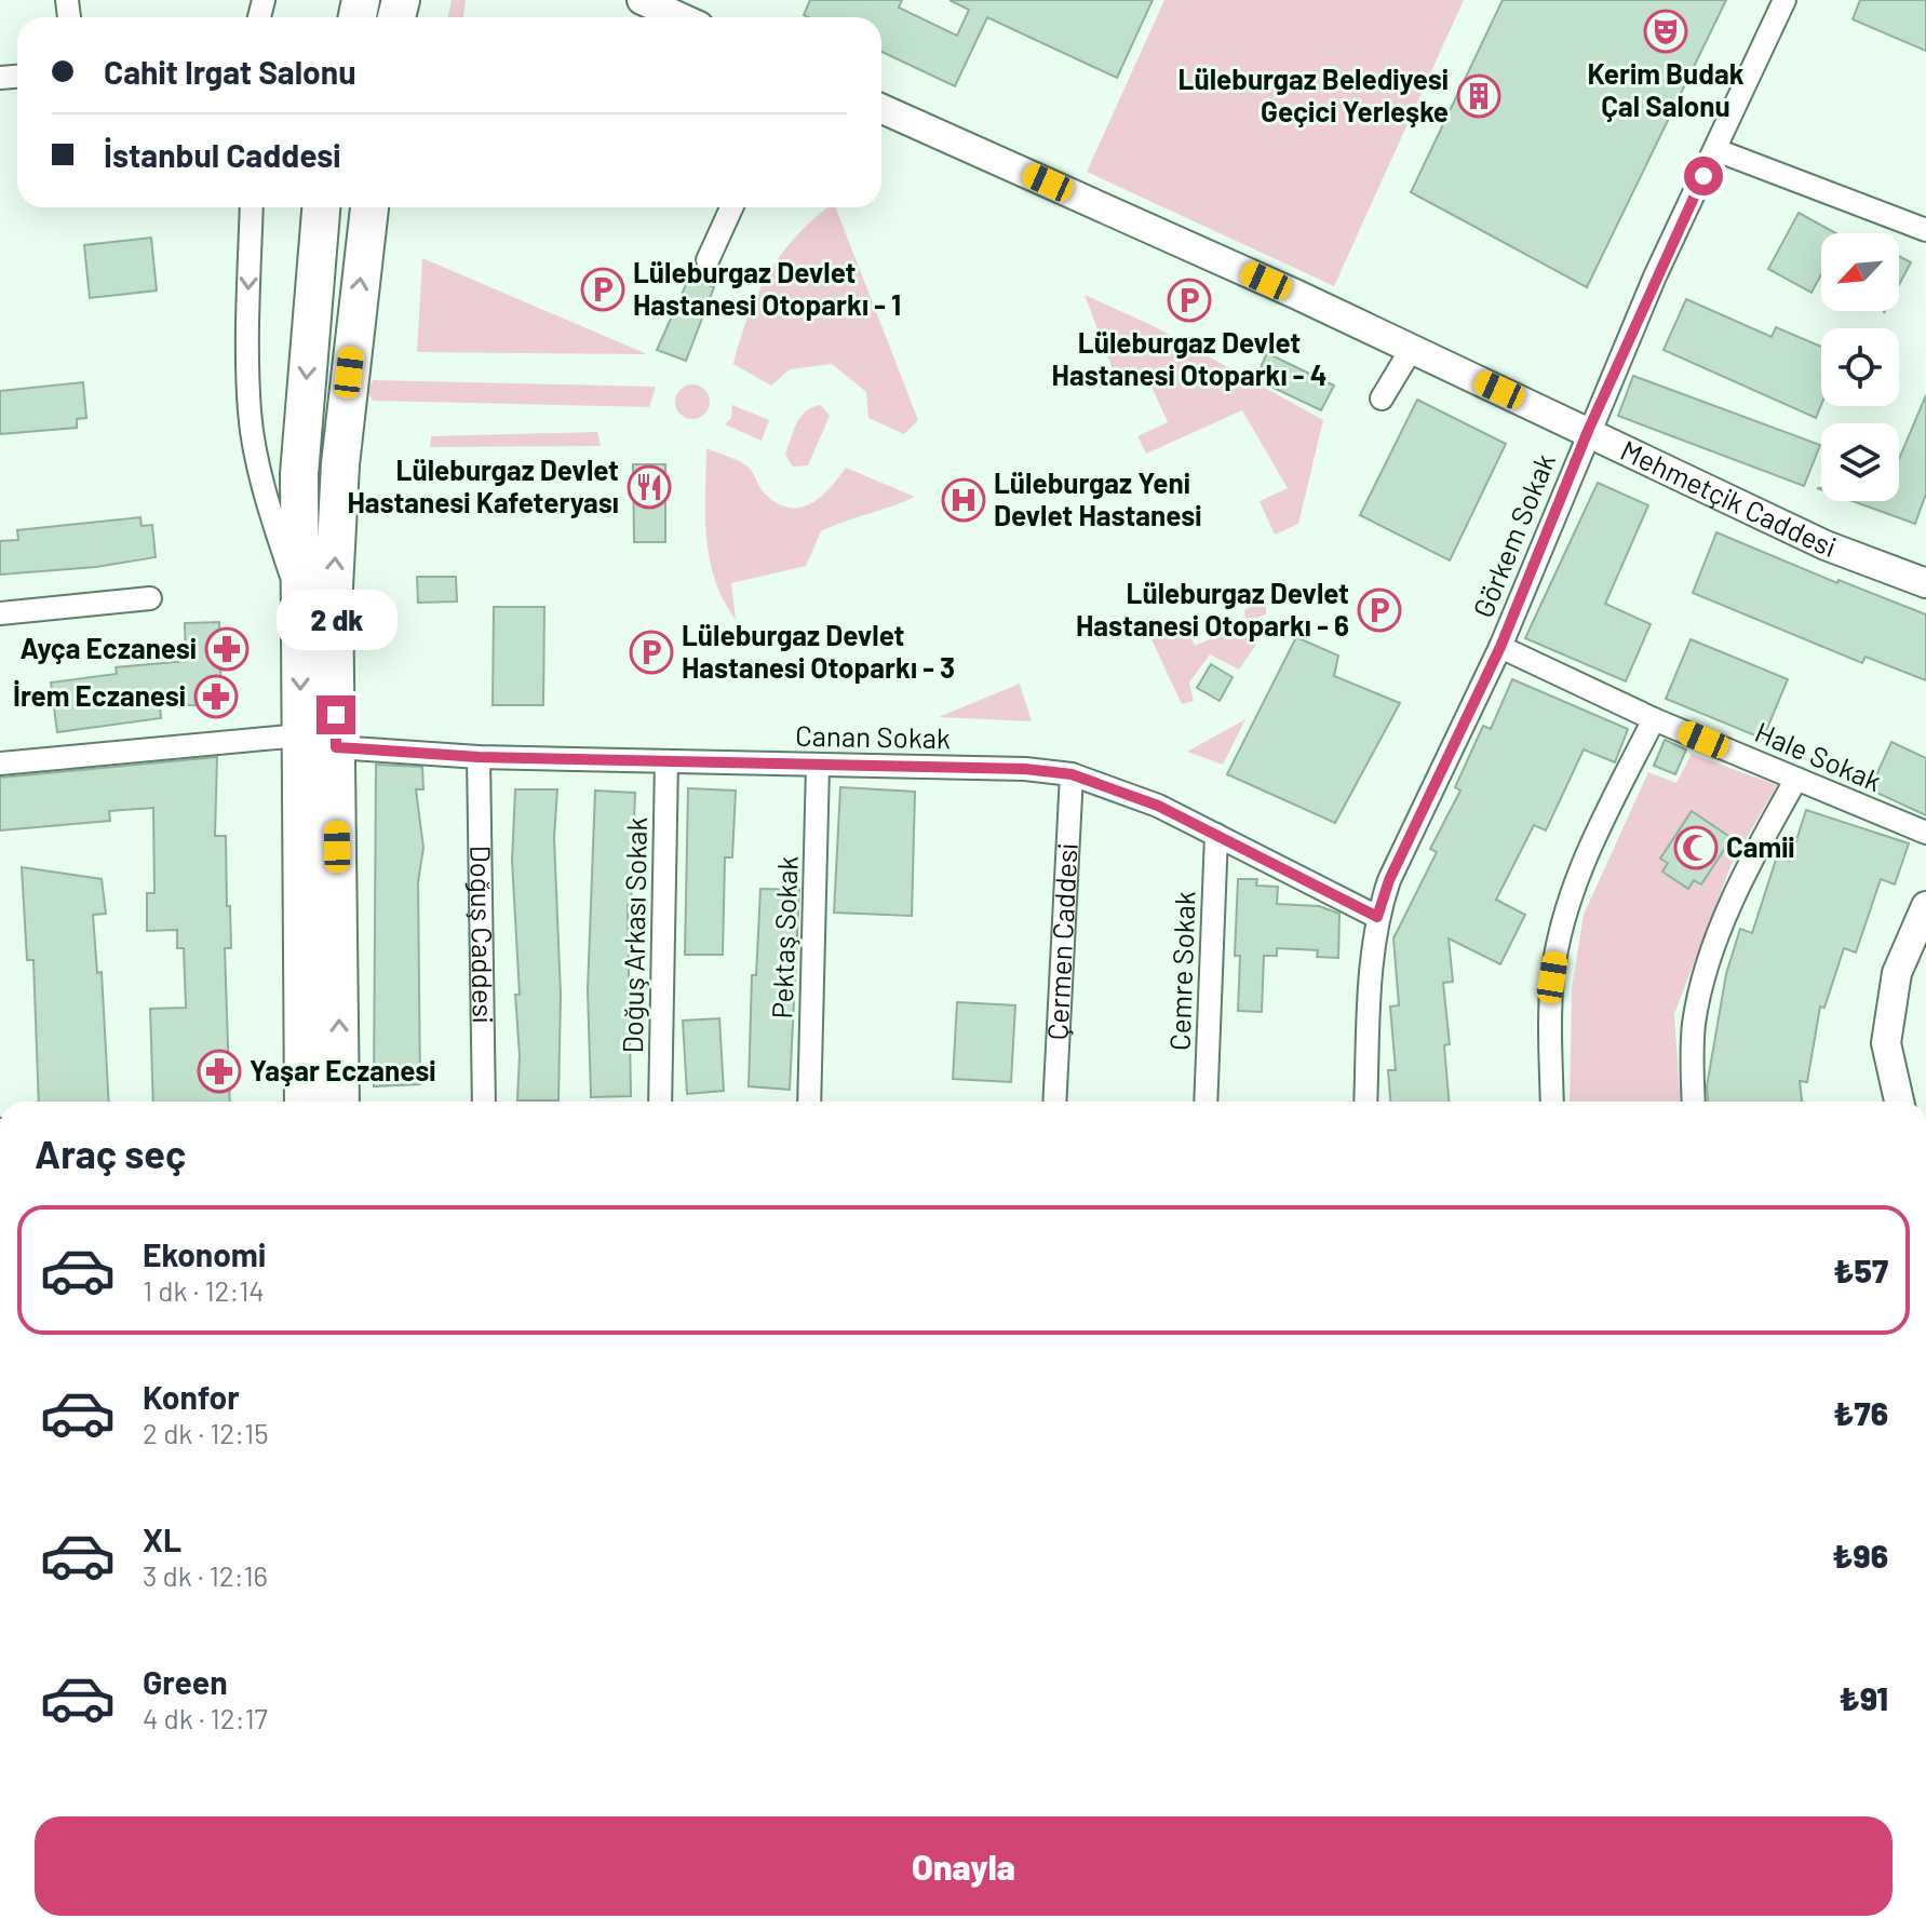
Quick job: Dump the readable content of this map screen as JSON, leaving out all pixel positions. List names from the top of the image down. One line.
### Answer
{"streets":{"street":["Mehmetçik Caddesi","Görkem Sokak","Canan Sokak","Hale Sokak","Doğuş Caddesi","Doğuş Arkası Sokak","Pektaş Sokak","Çermen Caddesi","Cemre Sokak"]},"crossings":[["Mehmetçik Caddesi","Görkem Sokak"],["Görkem Sokak","Canan Sokak"],["Görkem Sokak","Hale Sokak"],["Canan Sokak","Doğuş Caddesi"],["Canan Sokak","Doğuş Arkası Sokak"],["Canan Sokak","Pektaş Sokak"],["Canan Sokak","Çermen Caddesi"],["Canan Sokak","Cemre Sokak"]],"places":{"theatre":["Kerim Budak Çal Salonu"],"building":["Lüleburgaz Belediyesi Geçici Yerleşke"],"parking":["Lüleburgaz Devlet Hastanesi Otoparkı - 1","Lüleburgaz Devlet Hastanesi Otoparkı - 4","Lüleburgaz Devlet Hastanesi Otoparkı - 6","Lüleburgaz Devlet Hastanesi Otoparkı - 3"],"restaurant":["Lüleburgaz Devlet Hastanesi Kafeteryası"],"hospital":["Lüleburgaz Yeni Devlet Hastanesi"],"pharmacy":["Ayça Eczanesi","İrem Eczanesi","Yaşar Eczanesi"],"mosque":["Camii"]},"north":"bottom left","page":{"banner":["Cahit Irgat Salonu","İstanbul Caddesi"],"bubble":"2 dk","heading":"Araç seç","list":[{"name":"Ekonomi","note":"1 dk · 12:14","value":"₺57"},{"name":"Konfor","note":"2 dk · 12:15","value":"₺76"},{"name":"XL","note":"3 dk · 12:16","value":"₺96"},{"name":"Green","note":"4 dk · 12:17","value":"₺91"}],"buttons":"Onayla"}}
